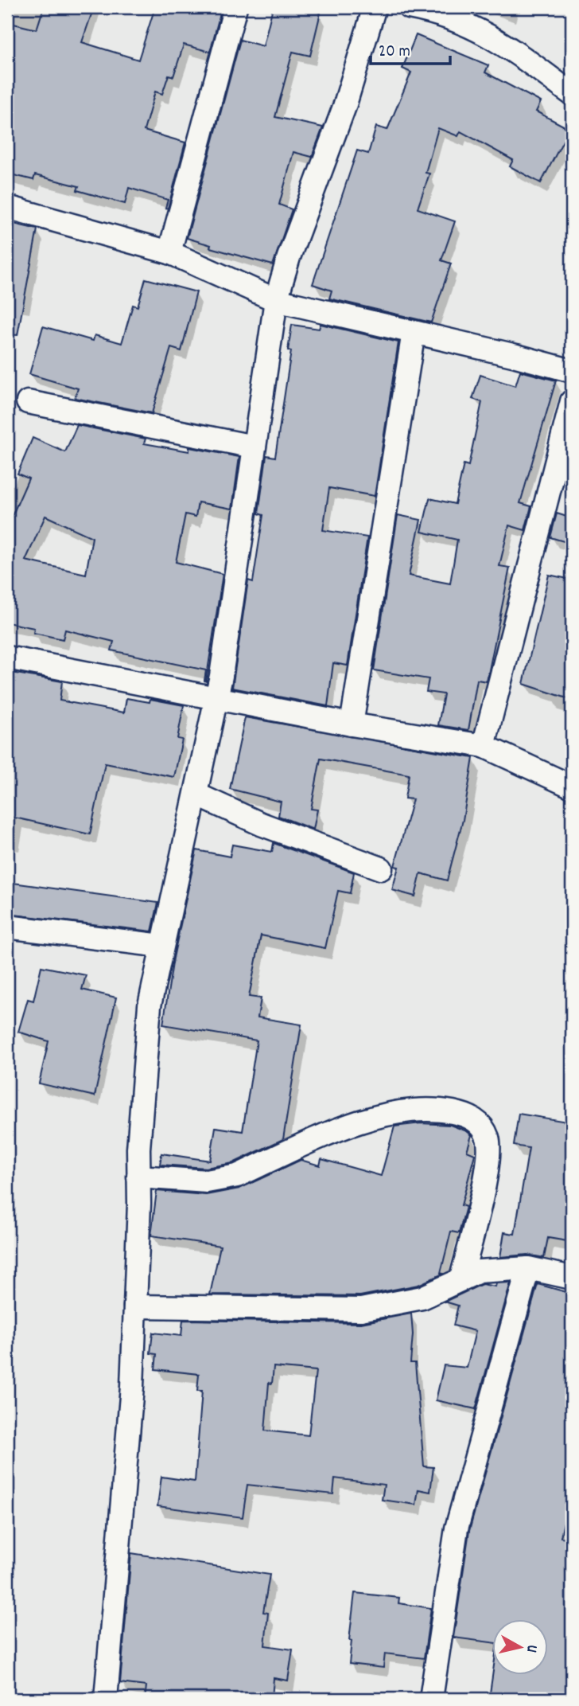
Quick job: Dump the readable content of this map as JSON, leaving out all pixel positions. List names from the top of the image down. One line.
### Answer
{"scale_bar":"20 m","north":"right"}
